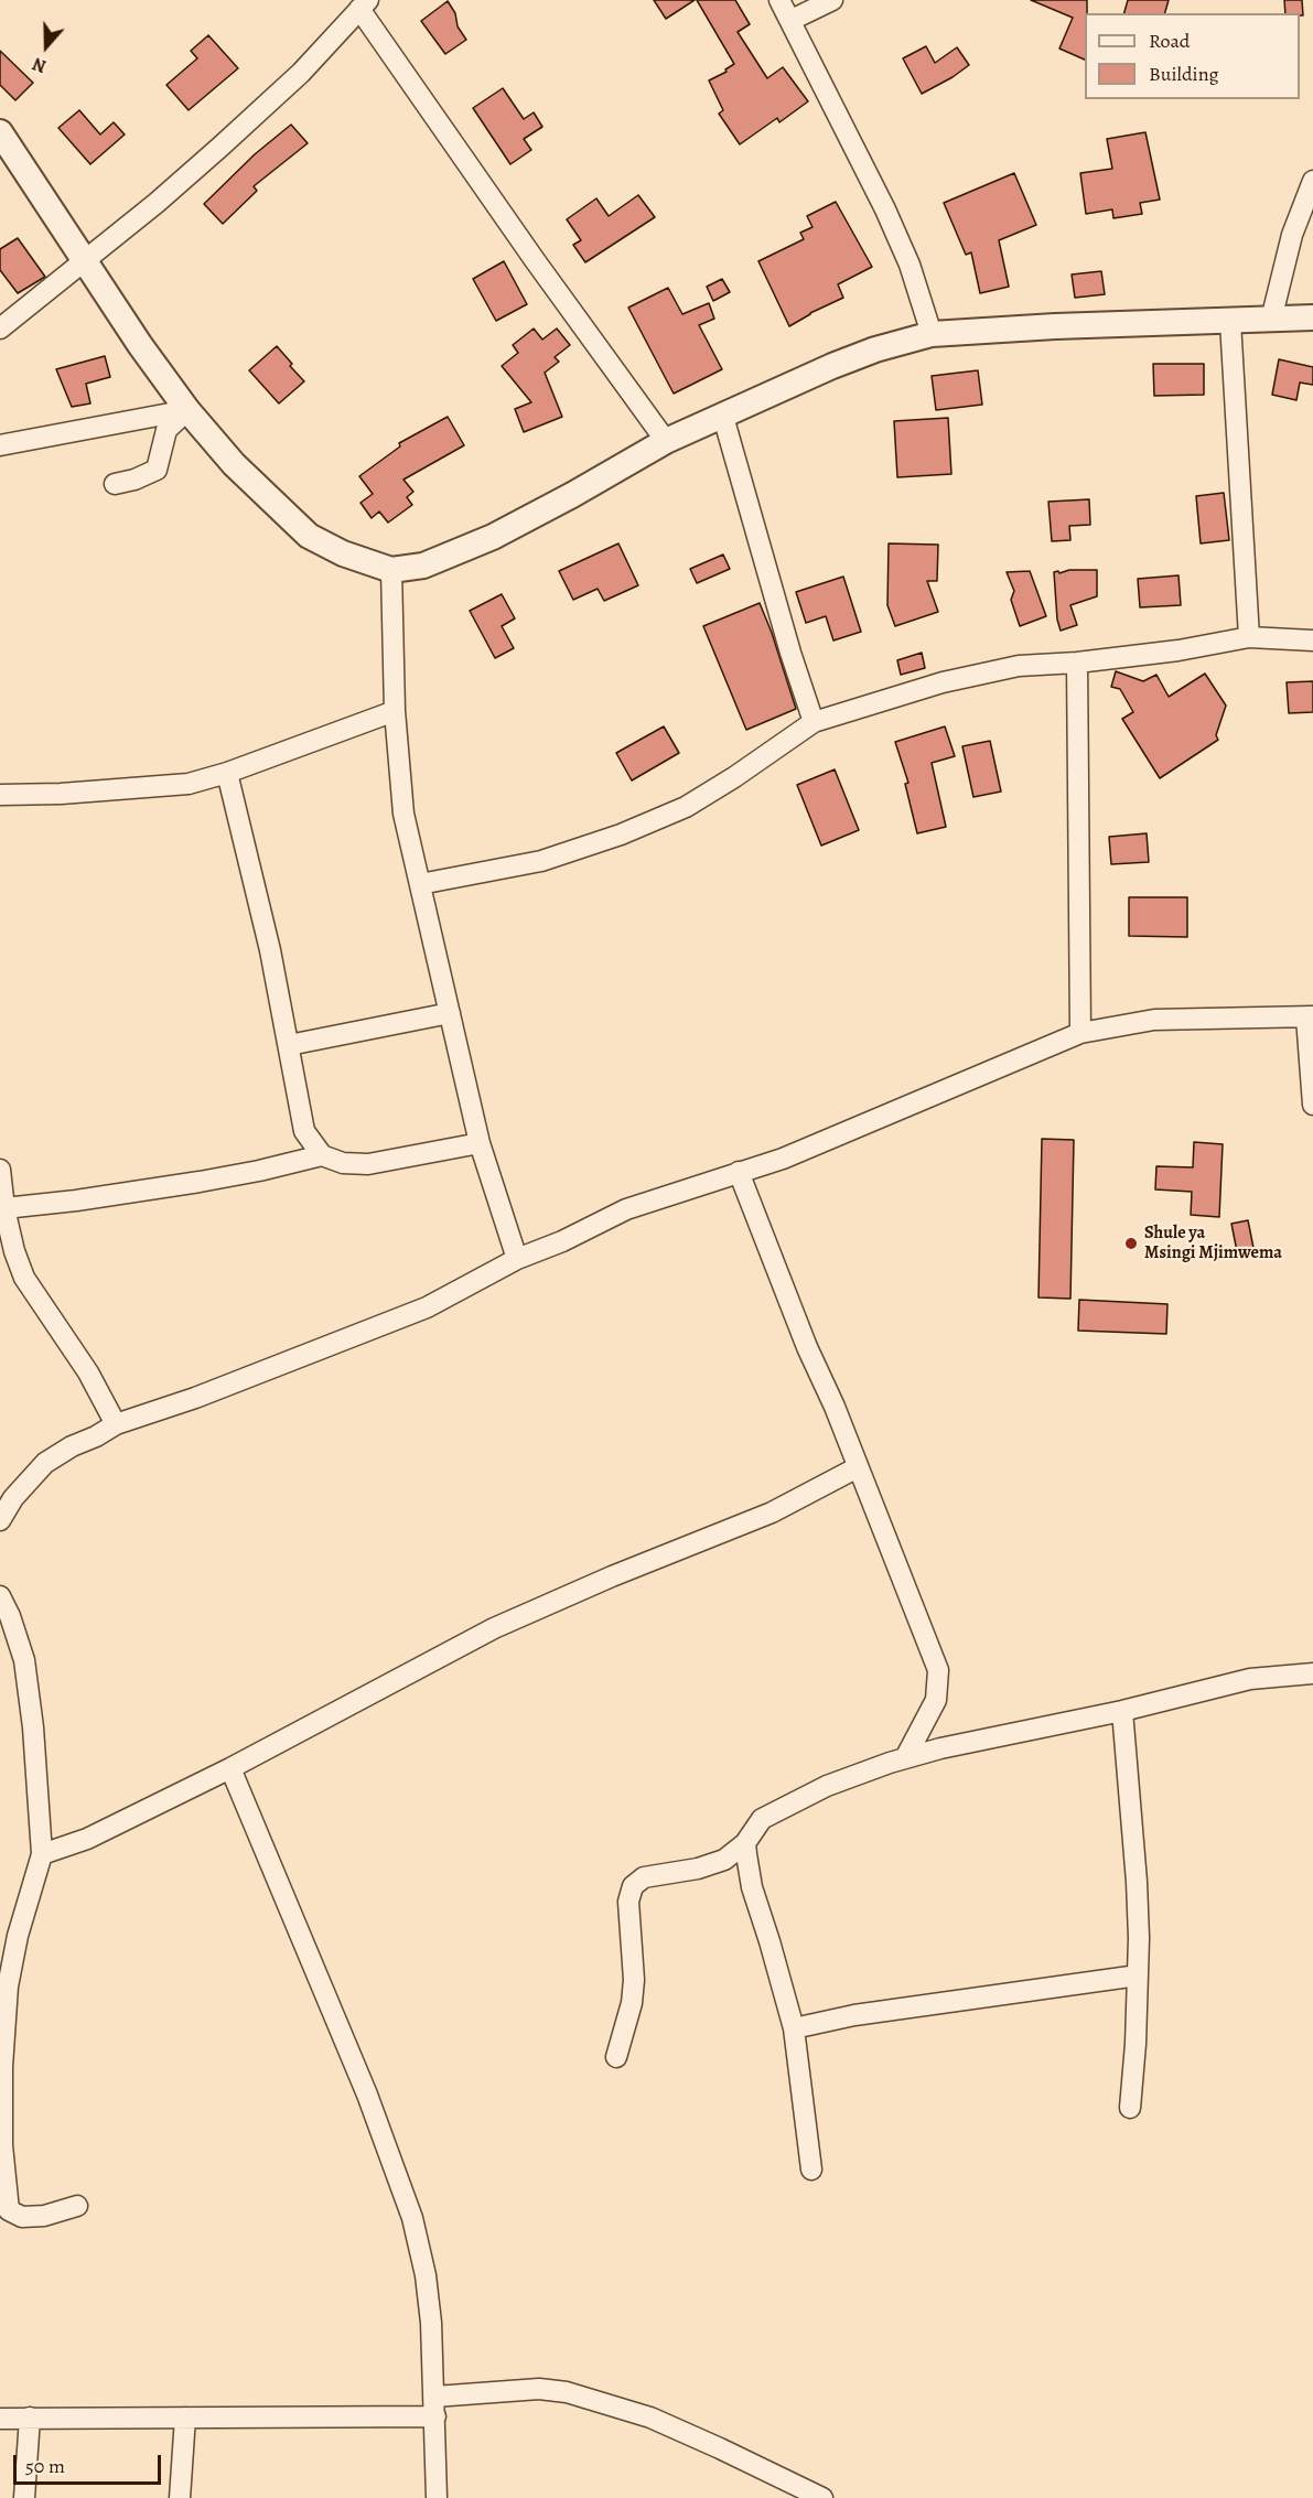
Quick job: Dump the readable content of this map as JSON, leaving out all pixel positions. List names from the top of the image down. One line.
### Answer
{"places":["Shule ya Msingi Mjimwema"],"legend":["Road","Building"],"scale_bar":"50 m","north":"bottom"}
